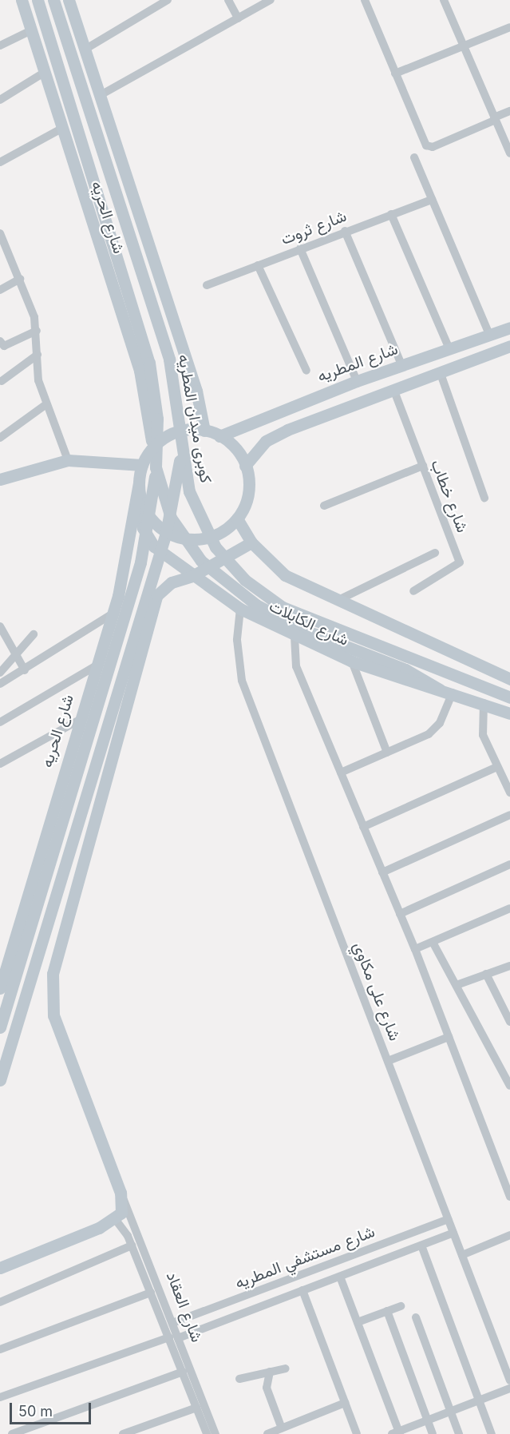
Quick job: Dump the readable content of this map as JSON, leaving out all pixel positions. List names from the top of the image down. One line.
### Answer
{"streets":{"main road":["شارع الحريه","شارع المطريه","كوبرى ميدان المطريه","شارع الكابلات"],"street":["شارع ثروت","شارع خطاب","شارع على مكاوي","شارع مستشفي المطريه","شارع العقاد"]},"crossings":[["شارع الحريه","شارع المطريه"],["شارع الحريه","شارع الكابلات"],["شارع المطريه","شارع الكابلات"],["كوبرى ميدان المطريه","شارع الكابلات"],["شارع الكابلات","شارع على مكاوي"],["شارع على مكاوي","شارع مستشفي المطريه"],["شارع مستشفي المطريه","شارع العقاد"]],"scale_bar":"50 m"}
